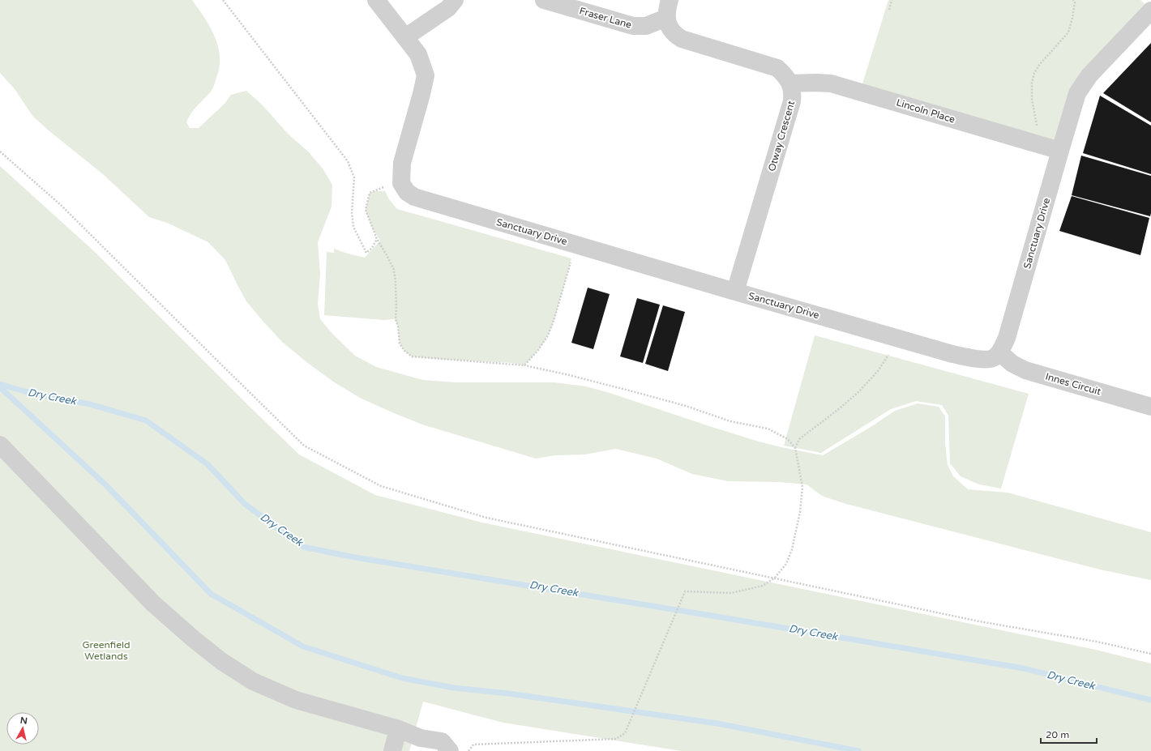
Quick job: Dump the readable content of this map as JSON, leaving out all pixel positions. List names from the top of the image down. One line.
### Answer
{"streets":{"street":["Fraser Lane","Lincoln Place","Otway Crescent","Sanctuary Drive","Innes Circuit"]},"crossings":[["Lincoln Place","Otway Crescent"],["Lincoln Place","Sanctuary Drive"],["Otway Crescent","Sanctuary Drive"],["Sanctuary Drive","Innes Circuit"]],"water":["Dry Creek"],"parks":["Greenfield Wetlands"],"scale_bar":"20 m","north":"top"}
